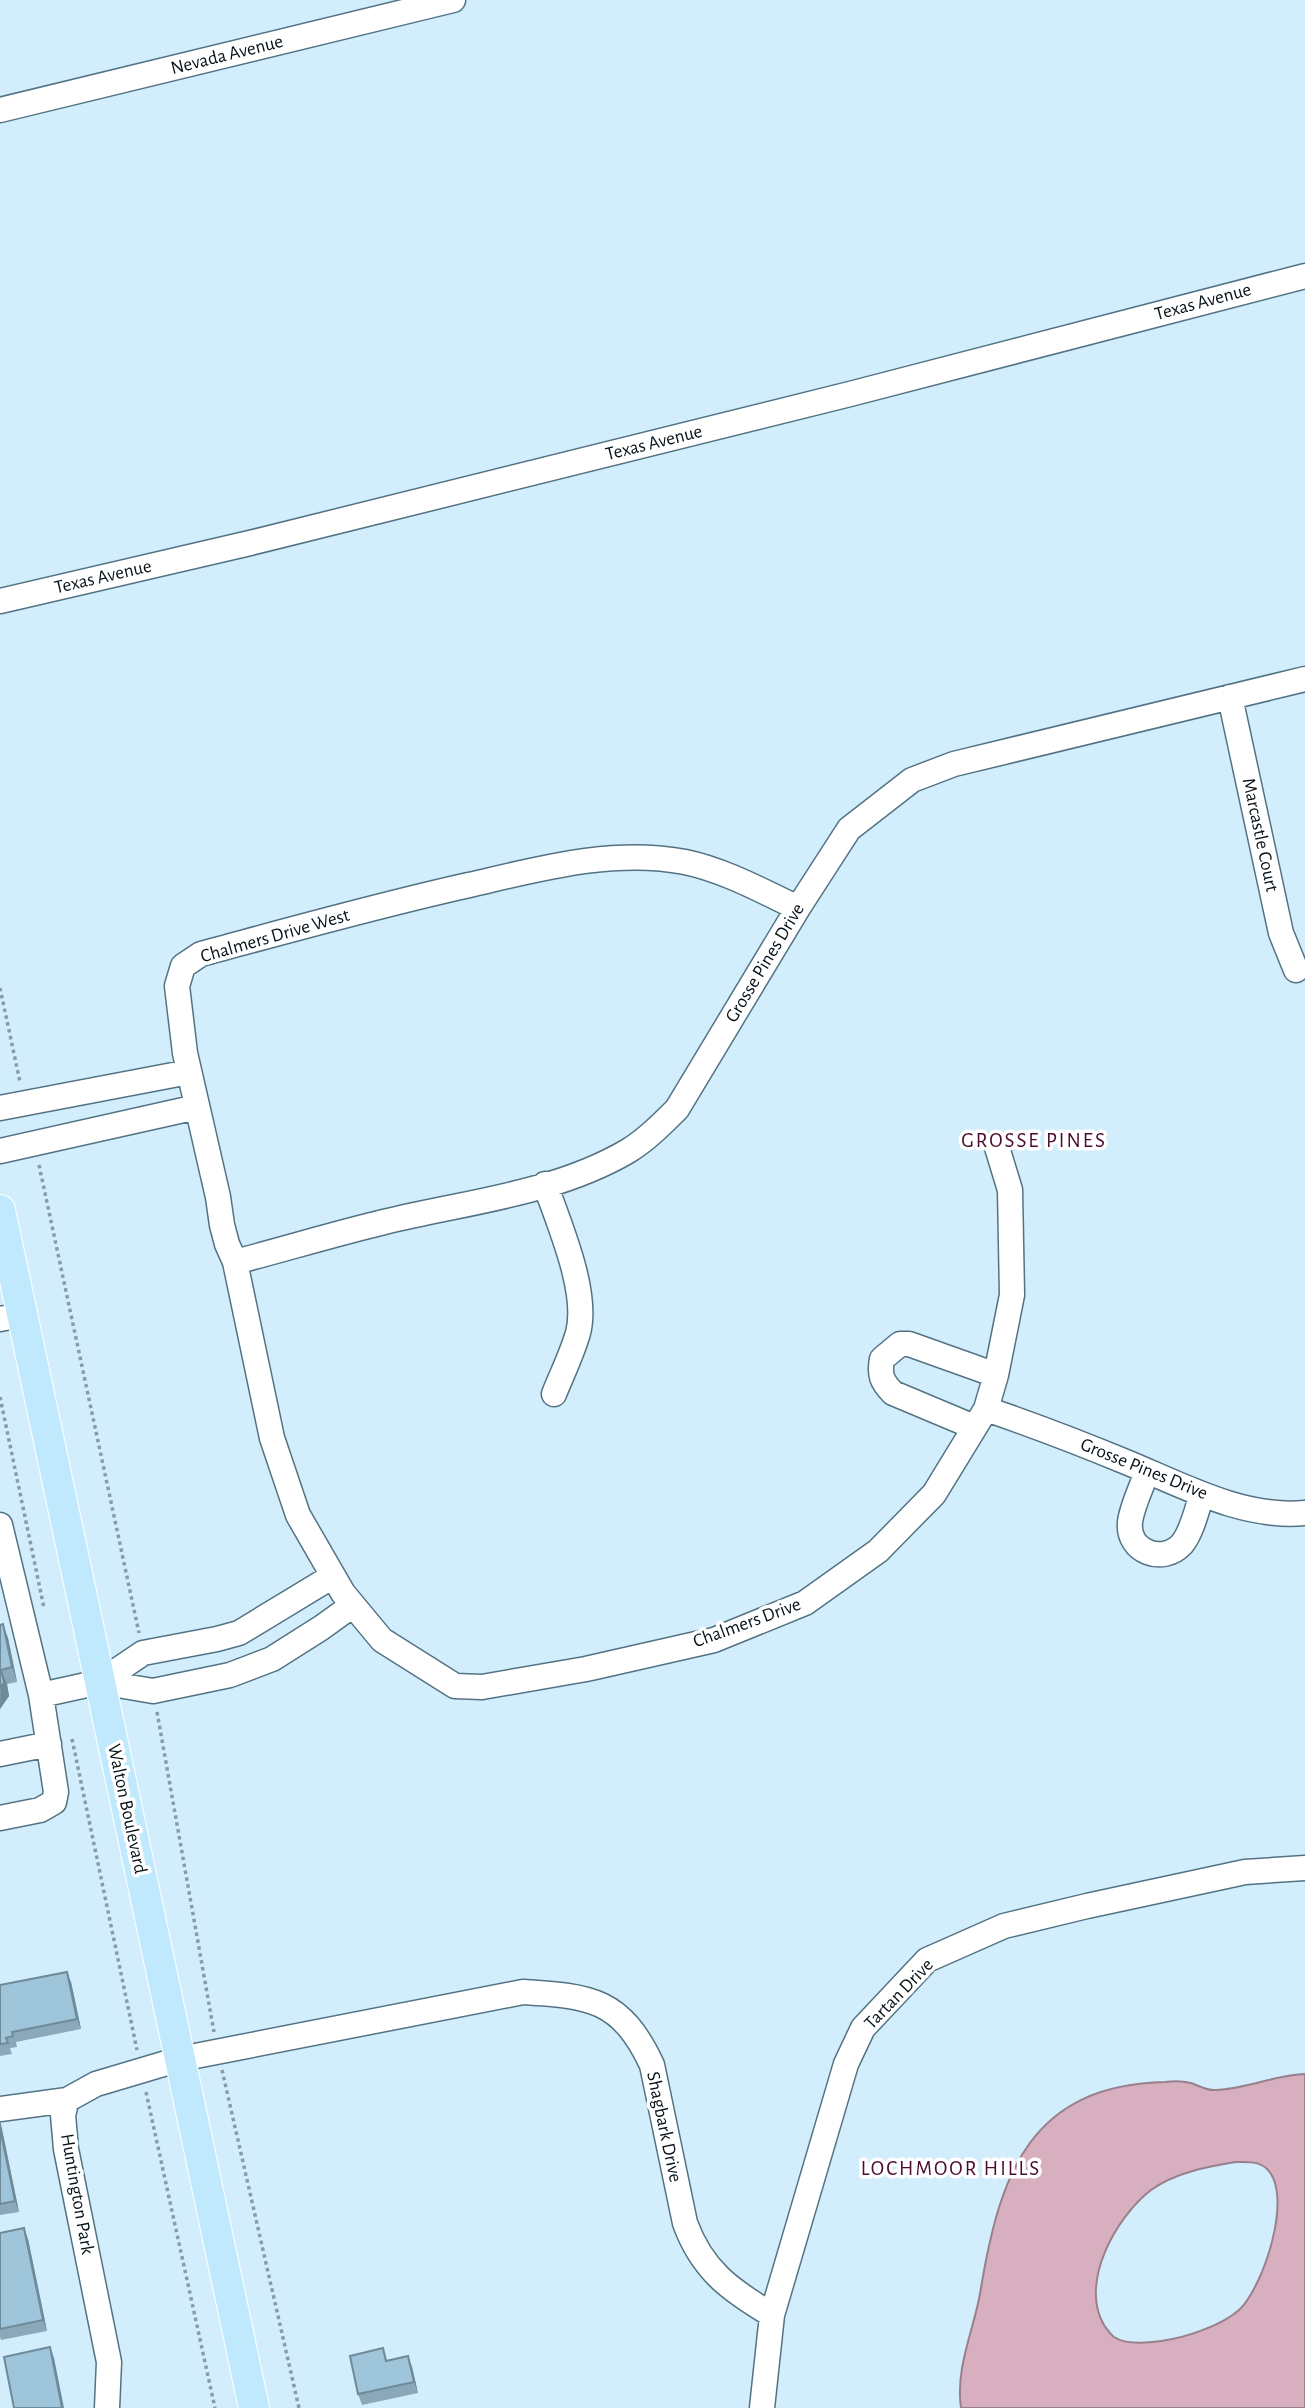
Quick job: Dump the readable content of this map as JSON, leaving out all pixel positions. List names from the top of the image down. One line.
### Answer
{"streets":{"main road":["Walton Boulevard"],"street":["Nevada Avenue","Texas Avenue","Marcastle Court","Chalmers Drive West","Grosse Pines Drive","Chalmers Drive","Tartan Drive","Shagbark Drive","Huntington Park"]},"crossings":[["Marcastle Court","Grosse Pines Drive"],["Chalmers Drive West","Grosse Pines Drive"],["Chalmers Drive West","Chalmers Drive"],["Grosse Pines Drive","Chalmers Drive"],["Walton Boulevard","Shagbark Drive"],["Tartan Drive","Shagbark Drive"]],"districts":["GROSSE PINES","LOCHMOOR HILLS"]}
